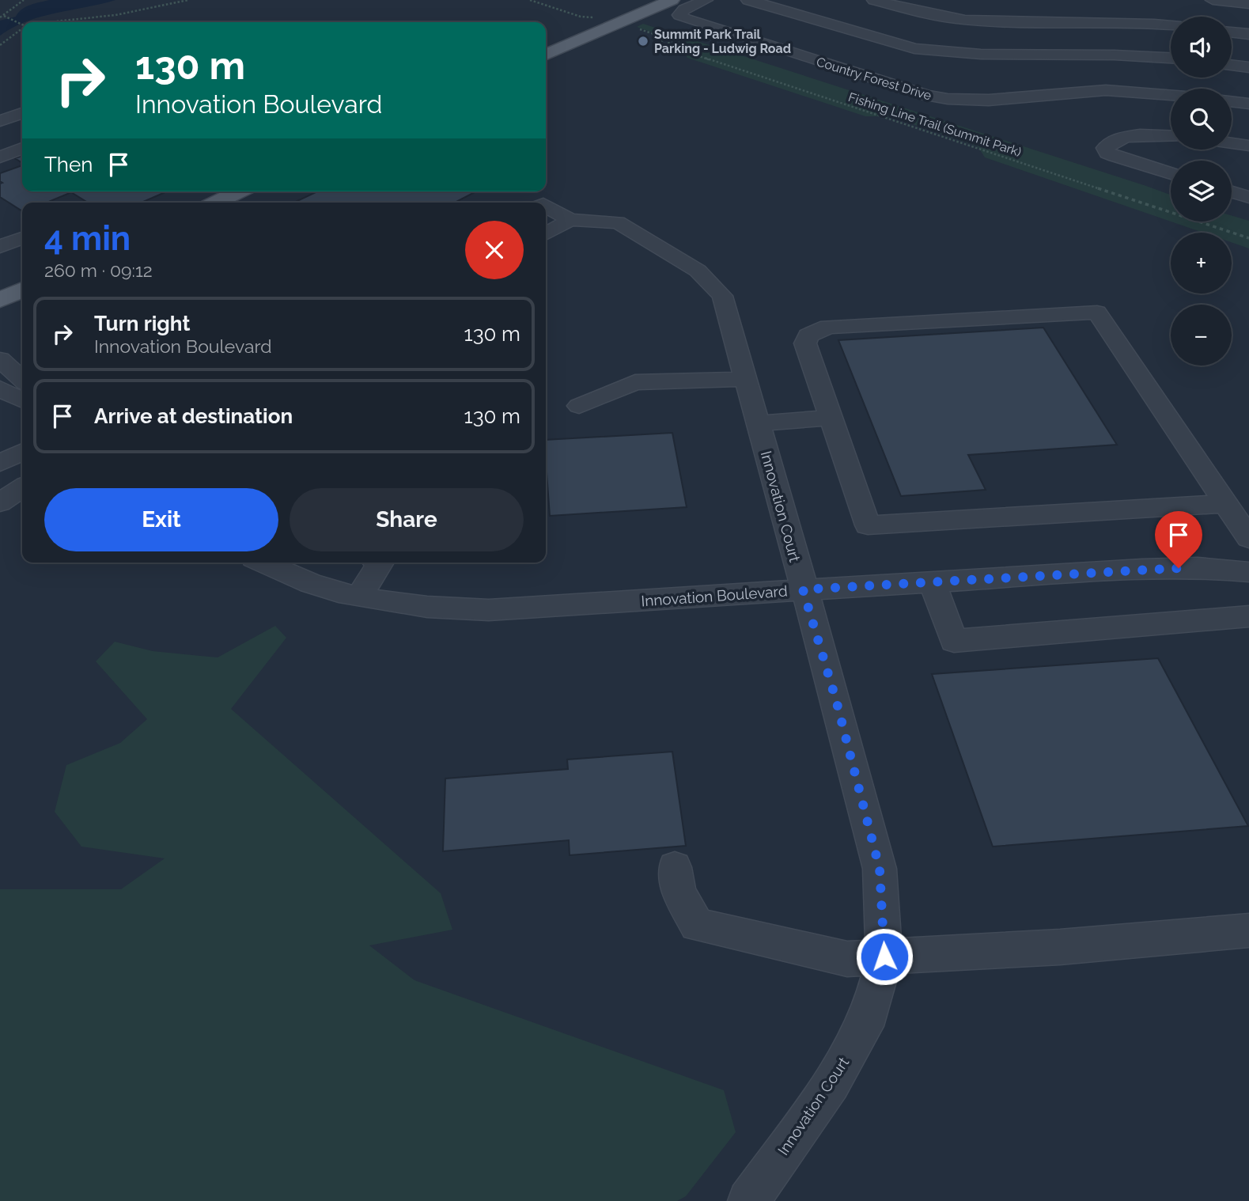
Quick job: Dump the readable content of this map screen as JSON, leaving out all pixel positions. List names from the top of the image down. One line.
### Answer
{"streets":{"street":["Country Forest Drive","Innovation Court","Innovation Boulevard"],"path":["Fishing Line Trail (Summit Park)"]},"crossings":[["Innovation Court","Innovation Boulevard"]],"places":["Summit Park Trail Parking - Ludwig Road"],"page":{"map_buttons":["+","−"],"turn":["130 m","Innovation Boulevard"],"then":"Then","heading":["4 min","260 m · 09:12"],"list":[{"name":"Turn right","note":"Innovation Boulevard","value":"130 m"},{"name":"Arrive at destination","value":"130 m"}],"buttons":["Exit","Share"]}}
